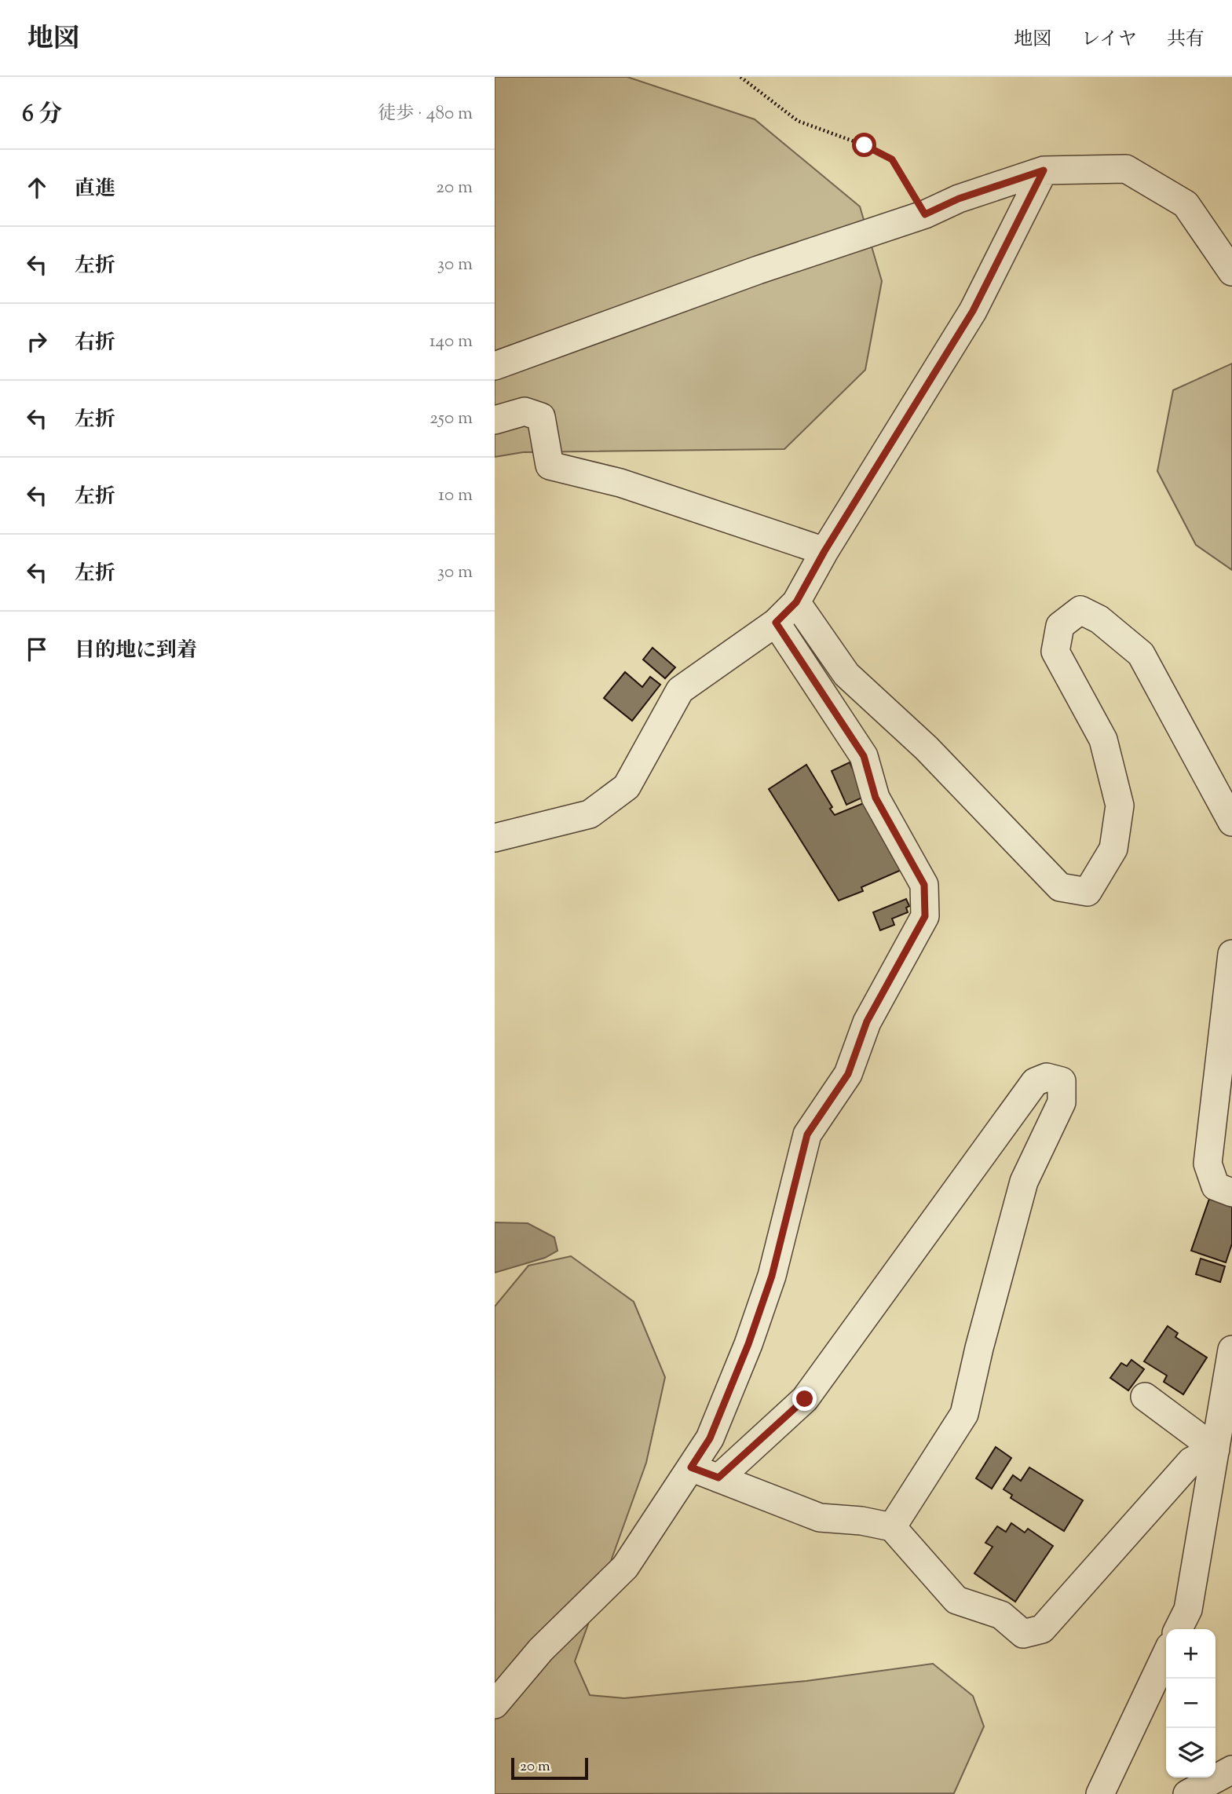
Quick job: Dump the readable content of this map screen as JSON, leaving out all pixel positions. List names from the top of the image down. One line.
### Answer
{"scale_bar":"20 m","page":{"header":"地図","nav":["地図","レイヤ","共有"],"heading":["6 分","徒歩 · 480 m"],"list":[["直進","20 m"],["左折","30 m"],["右折","140 m"],["左折","250 m"],["左折","10 m"],["左折","30 m"],"目的地に到着"],"map_buttons":["+","−"],"scale":"20 m"}}
